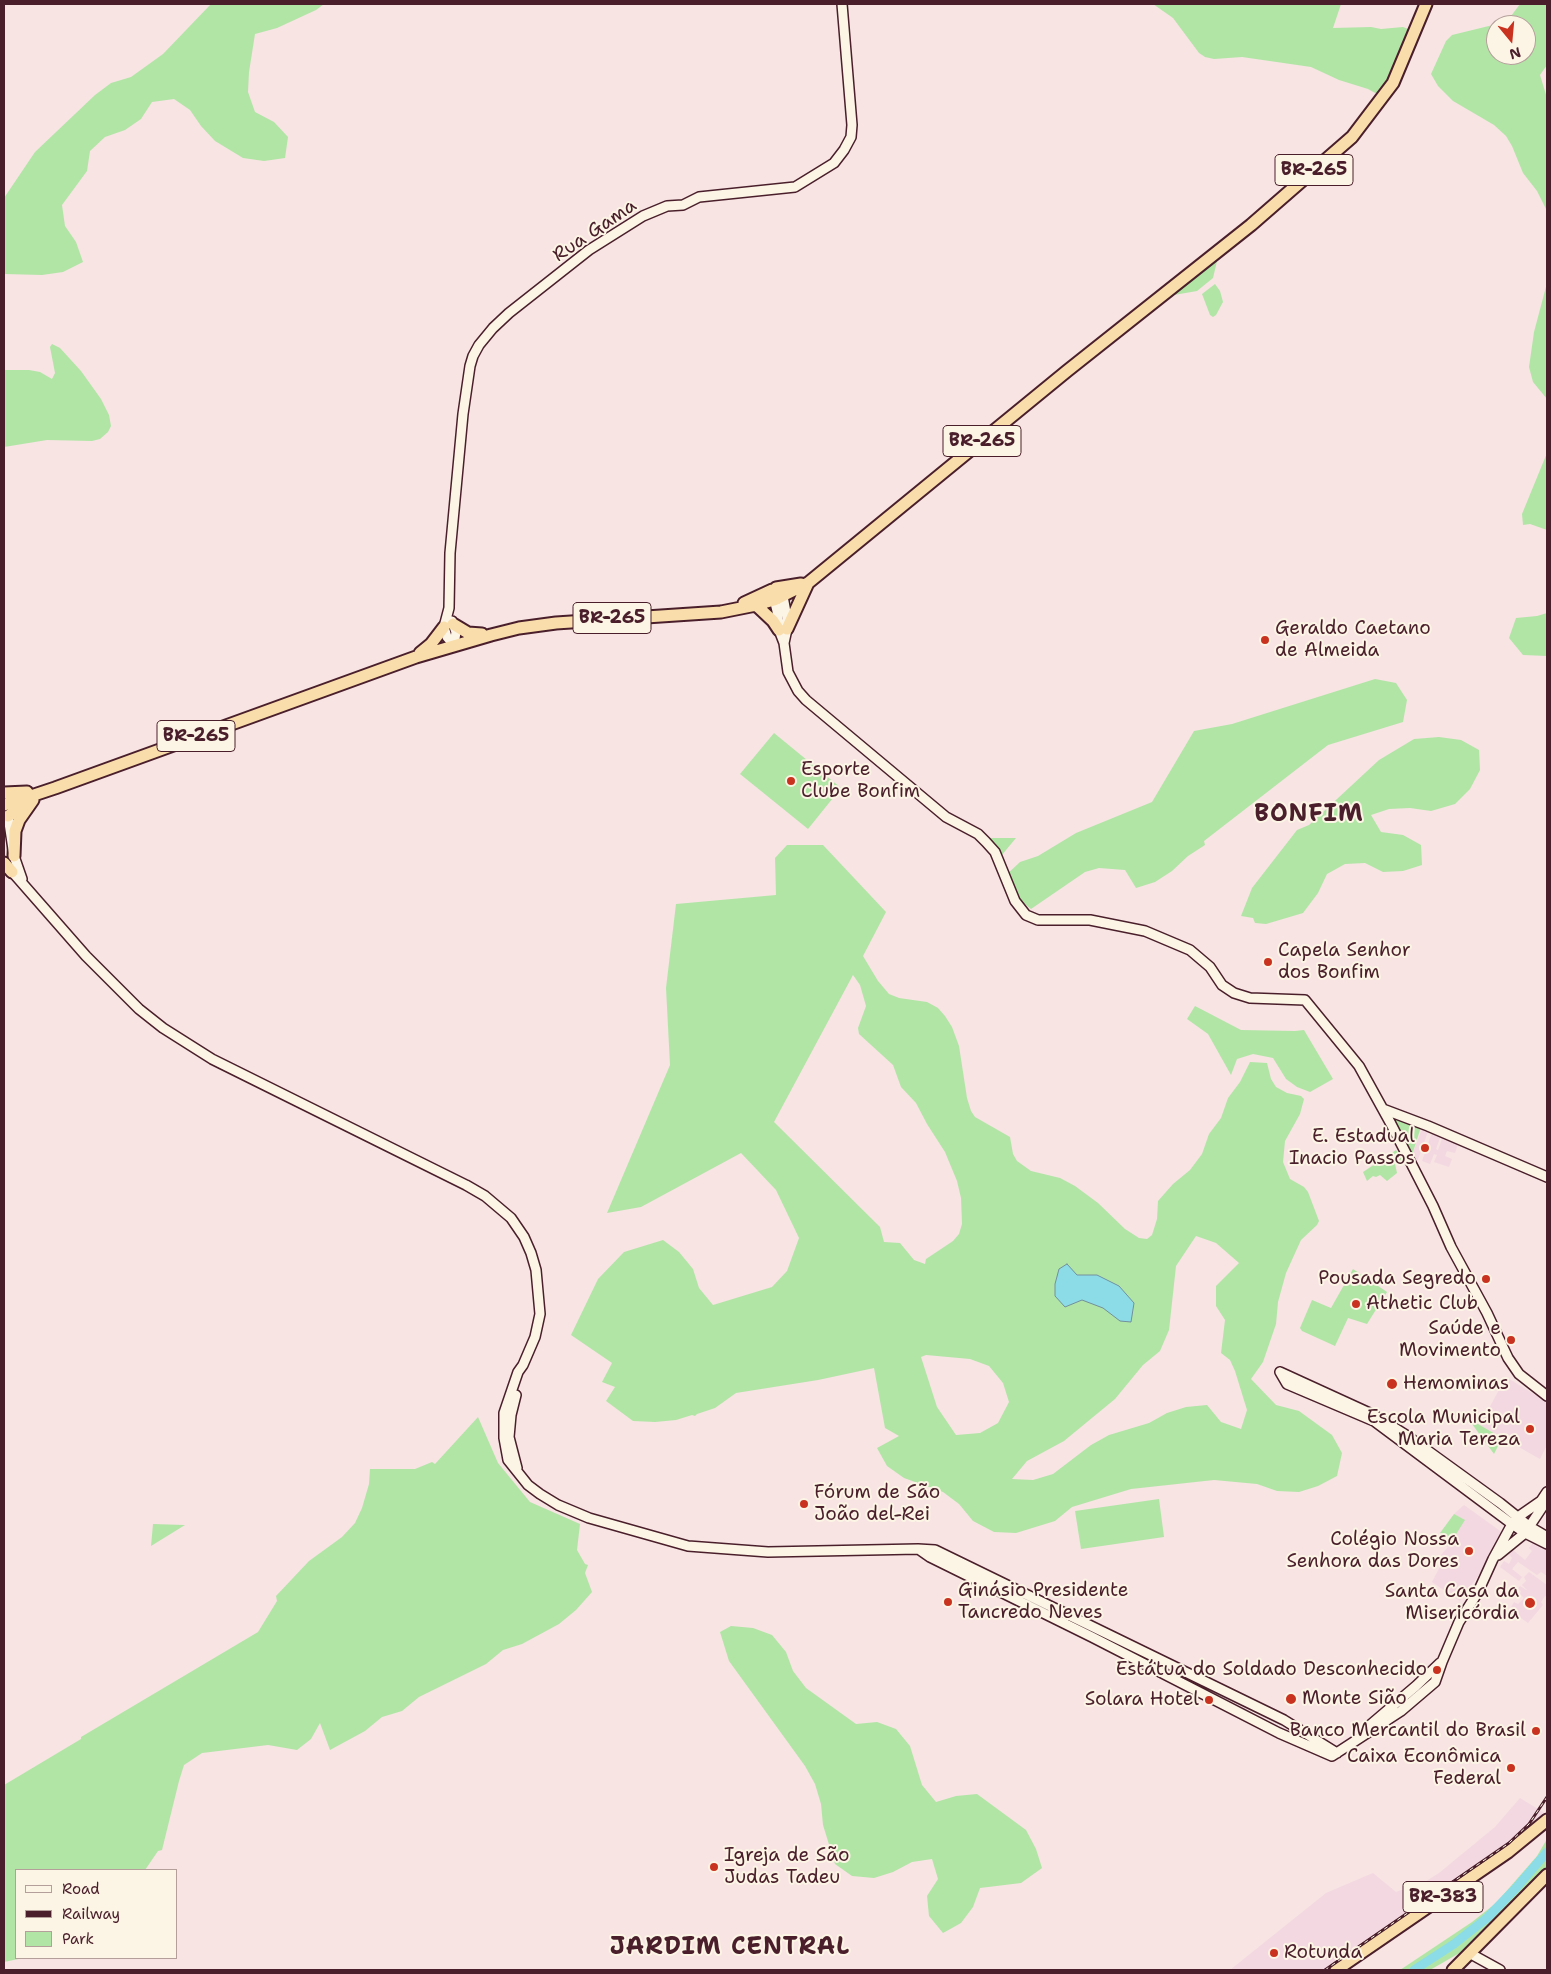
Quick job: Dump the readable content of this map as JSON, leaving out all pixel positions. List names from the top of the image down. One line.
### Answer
{"streets":{"highway":["BR-265","BR-383"],"main road":["Rua Gama"]},"districts":["BONFIM","JARDIM CENTRAL"],"places":["Geraldo Caetano de Almeida","Esporte Clube Bonfim","Capela Senhor dos Bonfim","E. Estadual Inacio Passos","Pousada Segredo","Athetic Club","Saúde e Movimento","Hemominas","Escola Municipal Maria Tereza","Fórum de São João del-Rei","Colégio Nossa Senhora das Dores","Ginásio Presidente Tancredo Neves","Santa Casa da Misericórdia","Estátua do Soldado Desconhecido","Monte Sião","Solara Hotel","Banco Mercantil do Brasil","Caixa Econômica Federal","Igreja de São Judas Tadeu","Rotunda"],"legend":["Road","Railway","Park"],"north":"bottom"}
